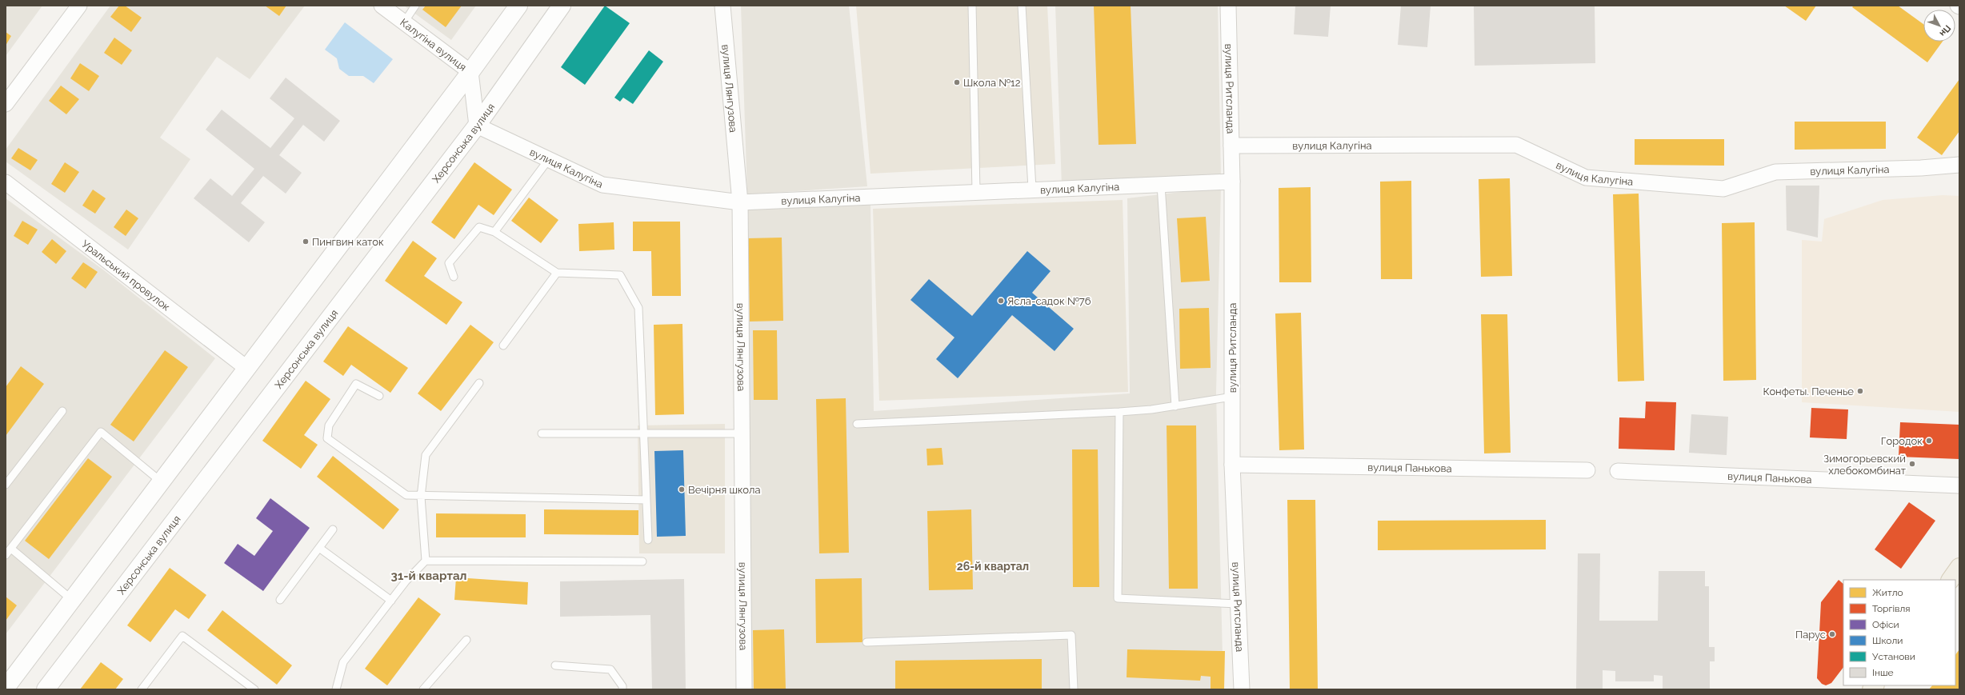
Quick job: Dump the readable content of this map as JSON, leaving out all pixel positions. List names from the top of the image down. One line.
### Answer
{"streets":{"street":["Калугіна вулиця","вулиця Лянгузова","вулиця Ритсланда","Херсонська вулиця","вулиця Калугіна","Уральський провулок","вулиця Панькова"]},"crossings":[["вулиця Лянгузова","вулиця Калугіна"],["вулиця Ритсланда","вулиця Калугіна"],["вулиця Ритсланда","вулиця Панькова"],["Херсонська вулиця","вулиця Калугіна"]],"districts":["26-й квартал","31-й квартал"],"places":["Школа №12","Пингвин каток","Ясла-садок №76","Конфеты. Печенье","Городок","Зимогорьевский хлебокомбинат","Вечірня школа","Парус"],"legend":["Житло","Торгівля","Офіси","Школи","Установи","Інше"],"north":"bottom right"}
